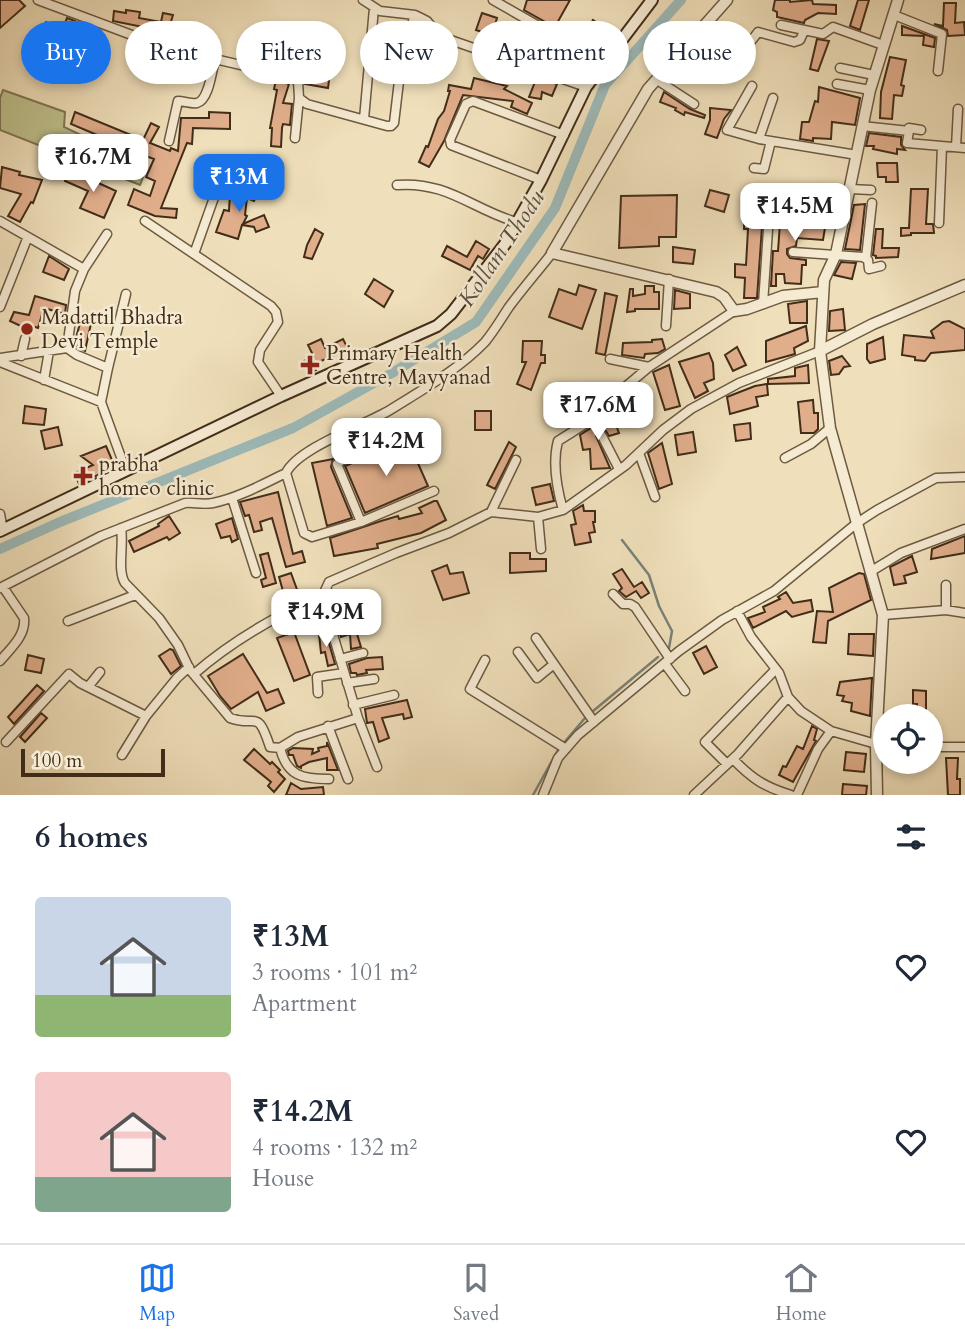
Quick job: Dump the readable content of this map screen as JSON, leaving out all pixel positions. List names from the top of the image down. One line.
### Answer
{"water":["Kollam Thodu"],"places":{"other":["Madattil Bhadra Devi Temple"],"health":["Primary Health Centre, Mayyanad","prabha homeo clinic"]},"scale_bar":"100 m","page":{"chip":["Buy","Rent","Filters","New","Apartment","House"],"price":["₹16.7M","₹13M","₹14.5M","₹17.6M","₹14.2M","₹14.9M"],"scale":"100 m","heading":"6 homes","list":[{"name":"₹13M","note":"3 rooms · 101 m² · Apartment"},{"name":"₹14.2M","note":"4 rooms · 132 m² · House"}],"tabs":["Map","Saved","Home"]}}
